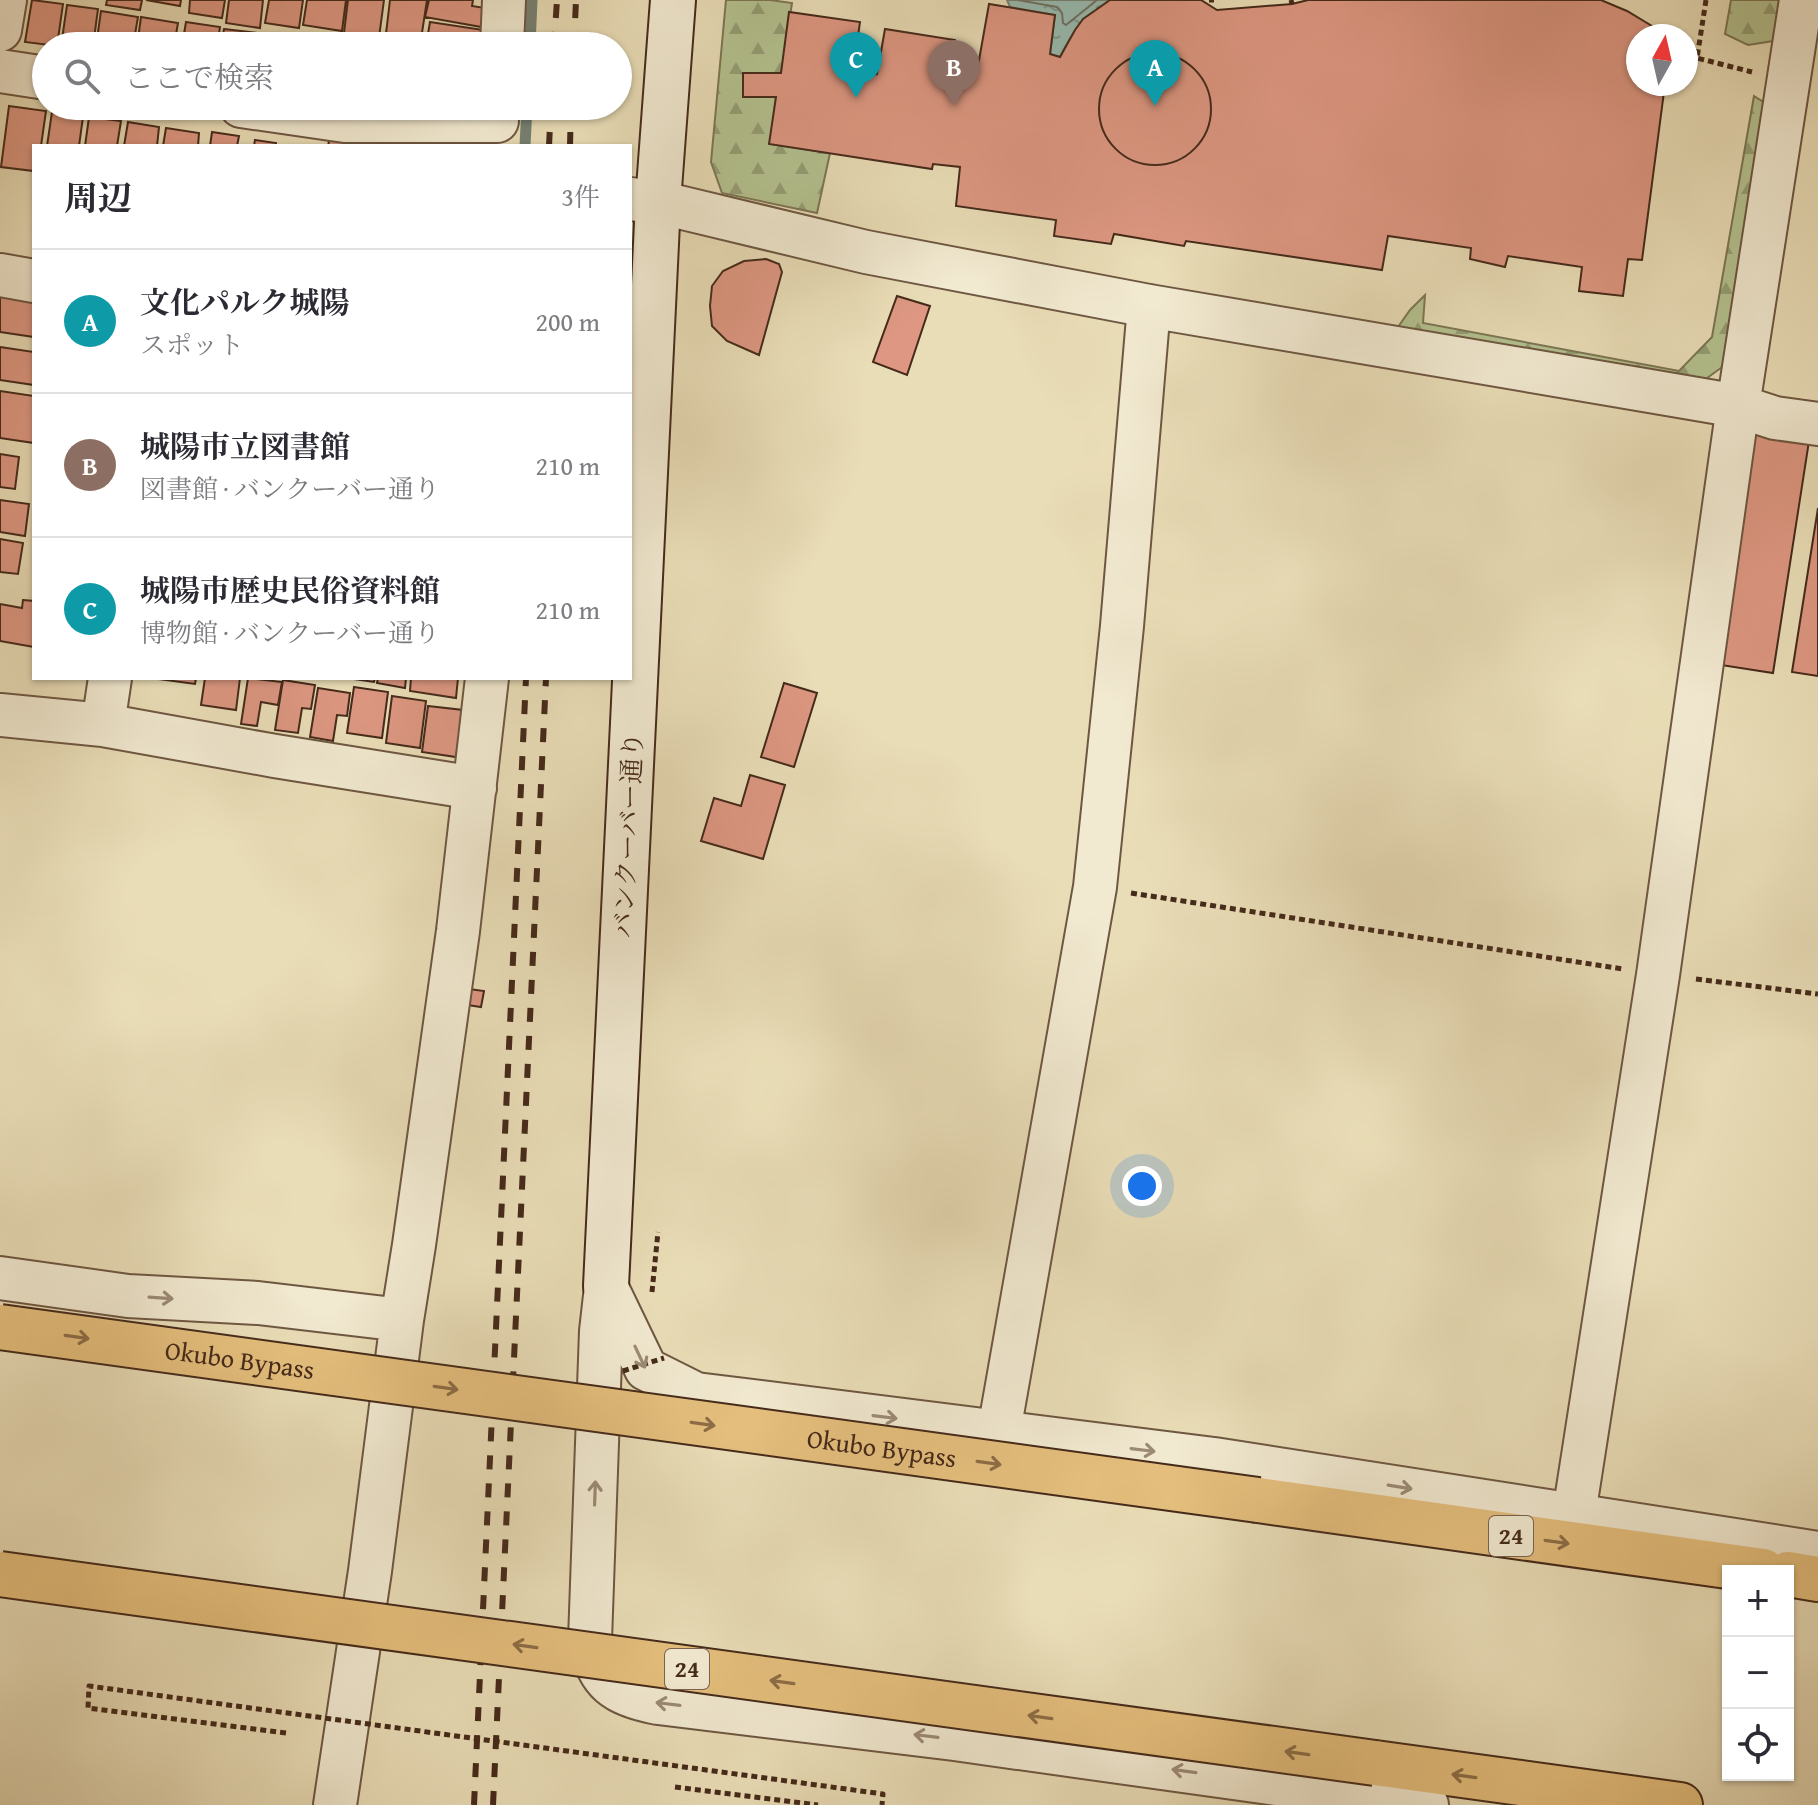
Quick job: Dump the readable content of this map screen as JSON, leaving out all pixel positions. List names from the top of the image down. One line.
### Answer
{"streets":{"highway":["Okubo Bypass","24"],"street":["バンクーバー通り"]},"north":"top","page":{"pins":["C","A","B"],"search":"ここで検索","heading":["周辺","3件"],"list":[{"mark":"A","name":"文化パルク城陽","note":"スポット","value":"200 m"},{"mark":"B","name":"城陽市立図書館","note":"図書館 · バンクーバー通り","value":"210 m"},{"mark":"C","name":"城陽市歴史民俗資料館","note":"博物館 · バンクーバー通り","value":"210 m"}],"map_buttons":["+","−"]}}
